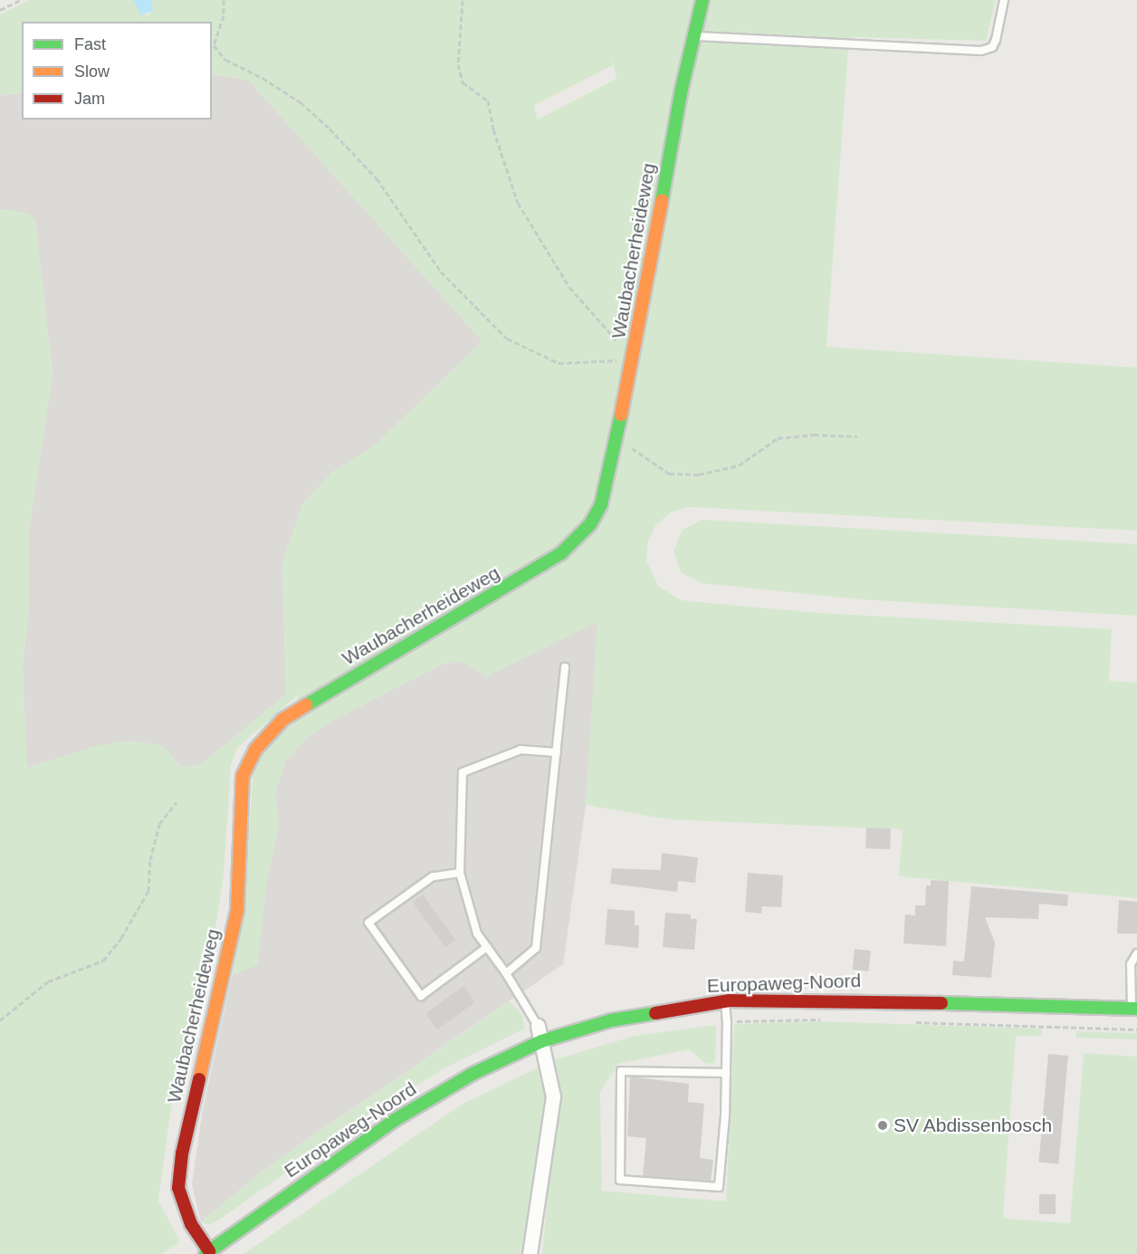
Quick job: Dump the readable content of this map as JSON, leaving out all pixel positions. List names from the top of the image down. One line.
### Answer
{"streets":{"street":["Waubacherheideweg","Europaweg-Noord"]},"crossings":[["Waubacherheideweg","Europaweg-Noord"]],"places":["SV Abdissenbosch"],"legend":["Fast","Slow","Jam"]}
